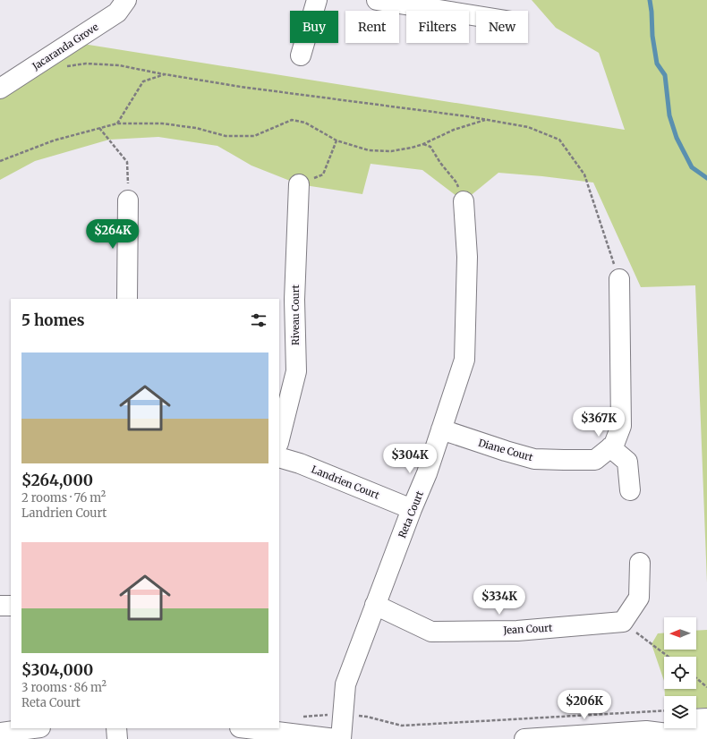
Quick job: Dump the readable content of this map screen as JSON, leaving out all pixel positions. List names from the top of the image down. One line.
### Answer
{"streets":{"street":["Jacaranda Grove","Riveau Court","Diane Court","Landrien Court","Reta Court","Jean Court"]},"crossings":[["Diane Court","Reta Court"],["Landrien Court","Reta Court"],["Reta Court","Jean Court"]],"north":"left","page":{"chip":["Buy","Rent","Filters","New"],"price":["$264K","$367K","$304K","$334K","$206K"],"heading":"5 homes","list":[{"name":"$264,000","note":"2 rooms · 76 m² · Landrien Court"},{"name":"$304,000","note":"3 rooms · 86 m² · Reta Court"}]}}
